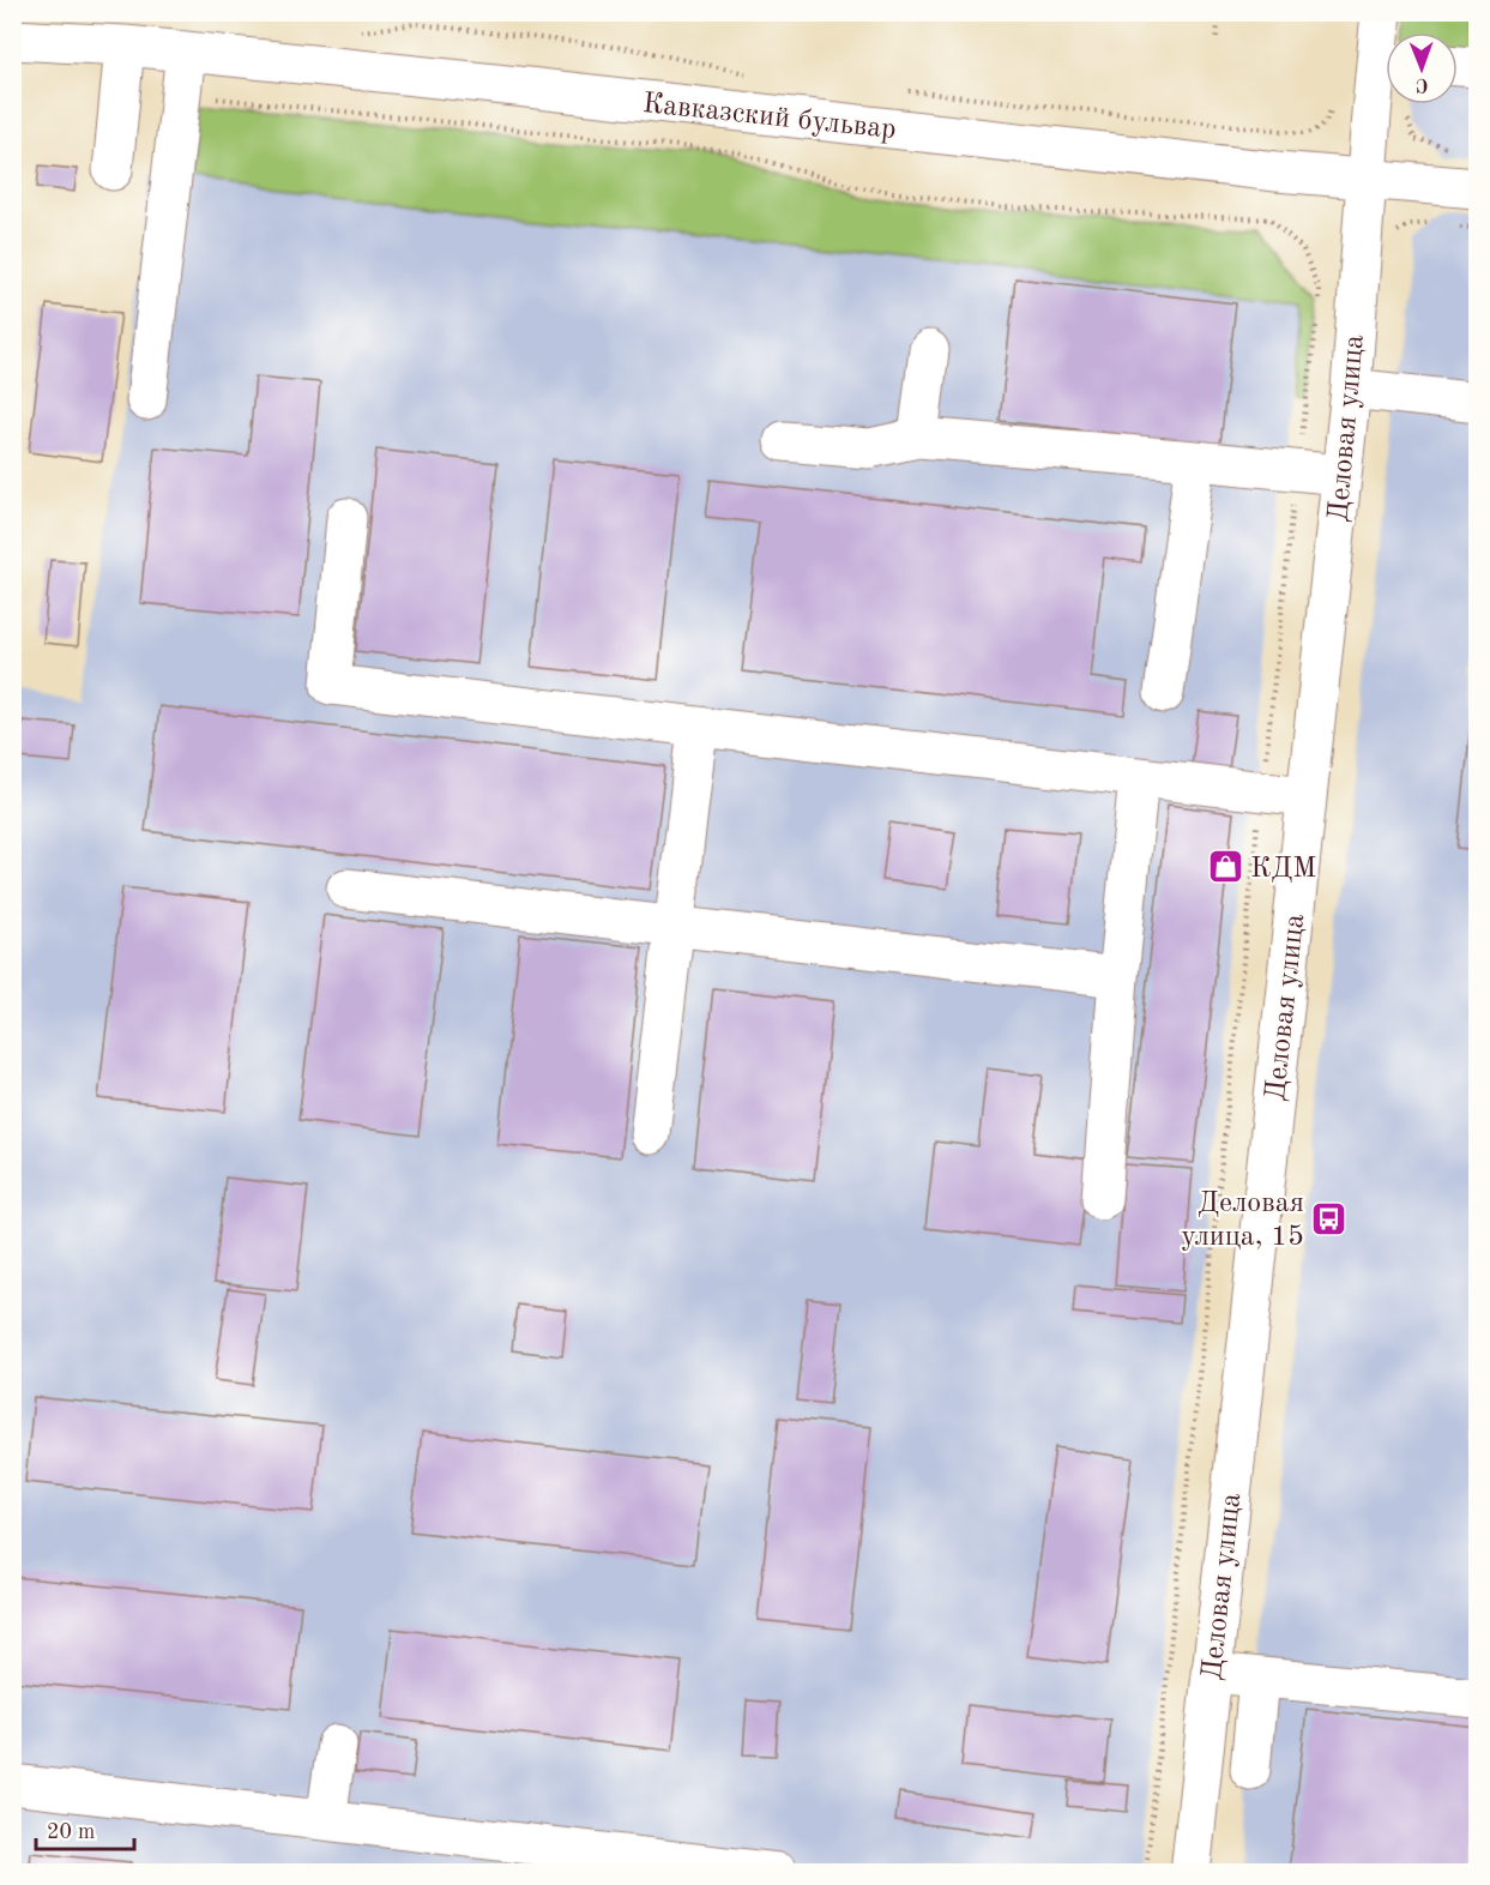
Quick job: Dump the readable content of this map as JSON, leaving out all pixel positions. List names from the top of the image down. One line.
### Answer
{"streets":{"street":["Кавказский бульвар","Деловая улица"]},"crossings":[["Кавказский бульвар","Деловая улица"]],"places":{"shop":["КДМ"],"bus stop":["Деловая улица, 15"]},"scale_bar":"20 m","north":"bottom"}
